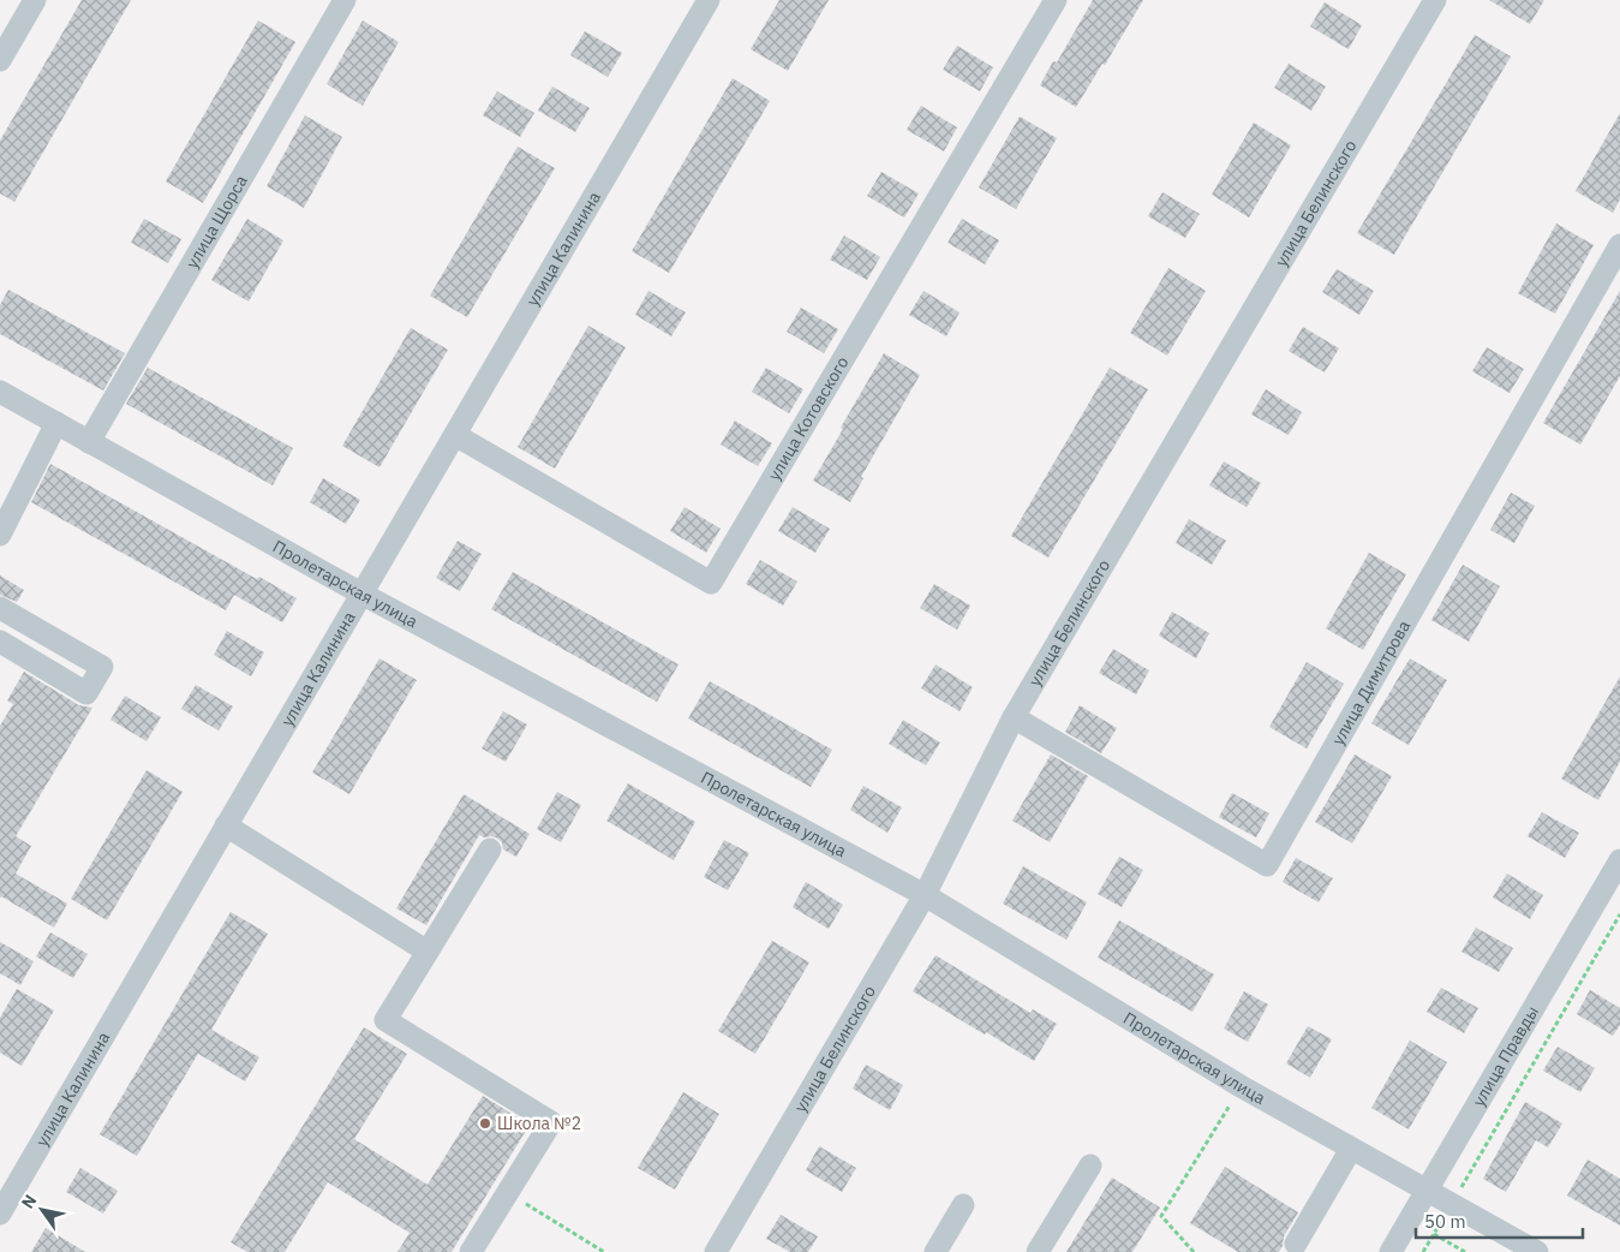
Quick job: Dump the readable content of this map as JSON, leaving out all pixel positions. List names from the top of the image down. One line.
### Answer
{"streets":{"street":["улица Белинского","улица Щорса","улица Калинина","улица Котовского","Пролетарская улица","улица Димитрова","улица Правды"]},"crossings":[["улица Белинского","Пролетарская улица"],["улица Белинского","улица Димитрова"],["улица Щорса","Пролетарская улица"],["улица Калинина","улица Котовского"],["улица Калинина","Пролетарская улица"],["Пролетарская улица","улица Правды"]],"places":["Школа №2"],"scale_bar":"50 m","north":"top left"}
